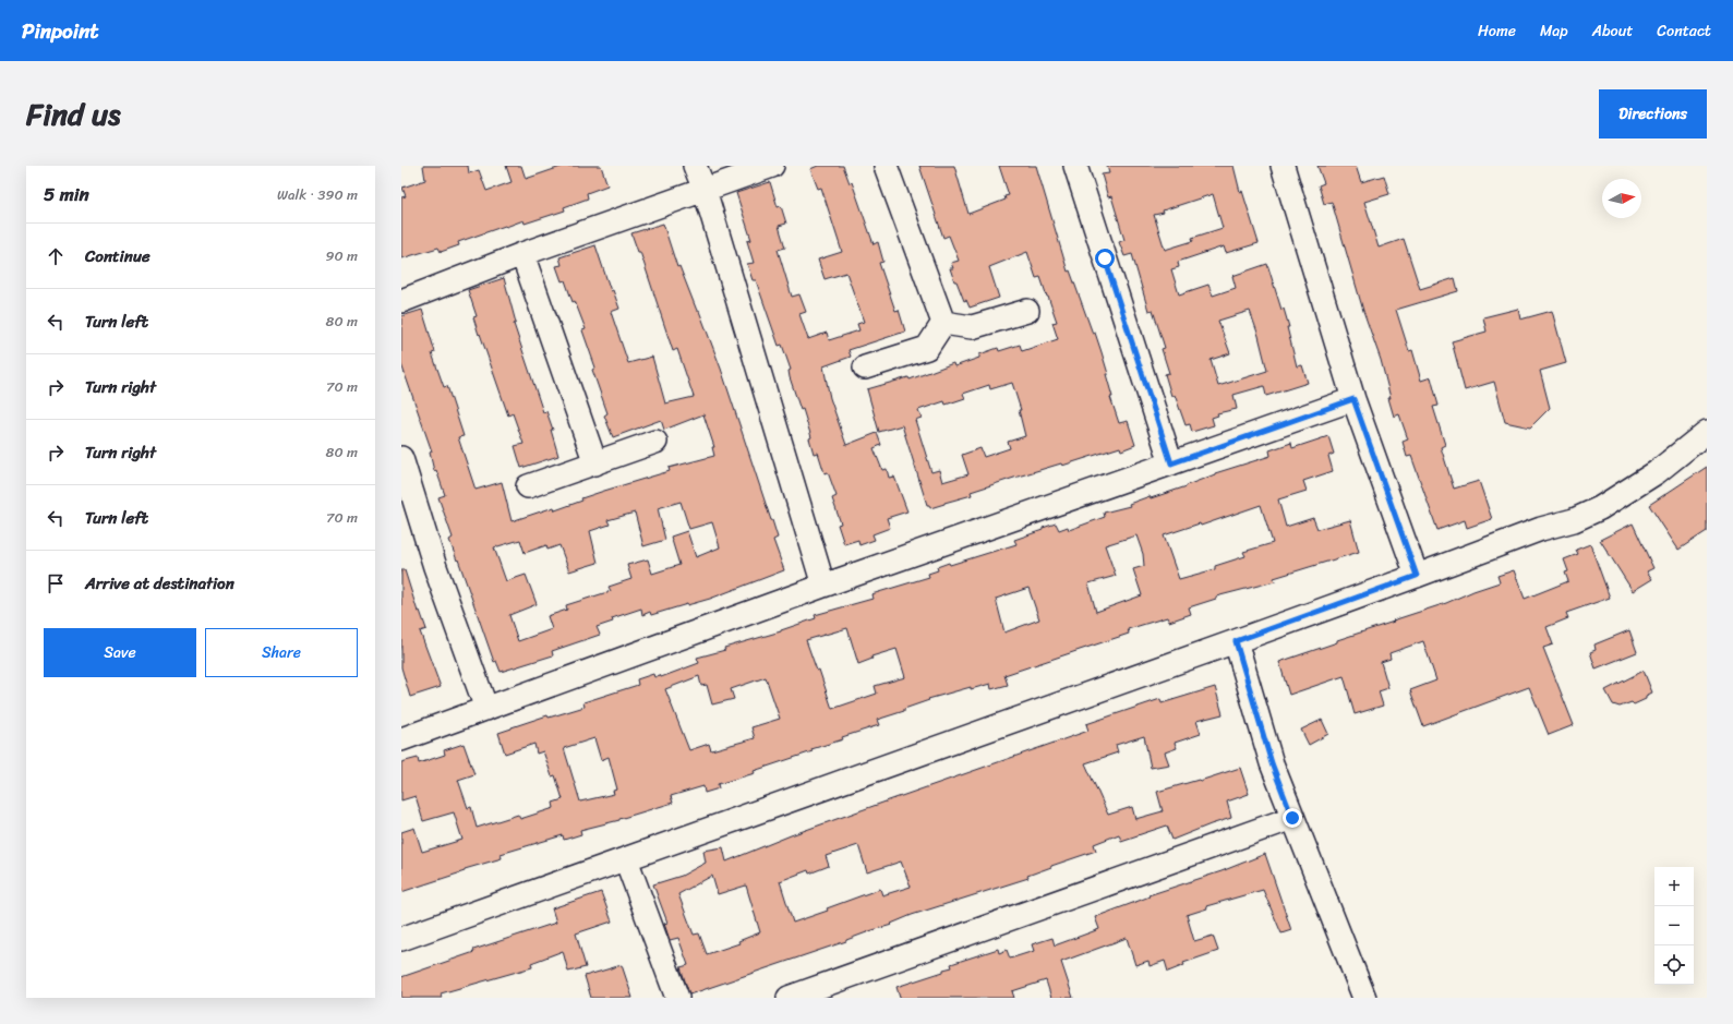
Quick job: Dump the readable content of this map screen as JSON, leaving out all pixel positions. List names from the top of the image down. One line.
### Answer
{"north":"right","page":{"header":"Pinpoint","nav":["Home","Map","About","Contact"],"title":"Find us","buttons":["Directions",["Save","Share"]],"heading":["5 min","Walk · 390 m"],"list":[["Continue","90 m"],["Turn left","80 m"],["Turn right","70 m"],["Turn right","80 m"],["Turn left","70 m"],"Arrive at destination"],"map_buttons":["+","−"]}}
